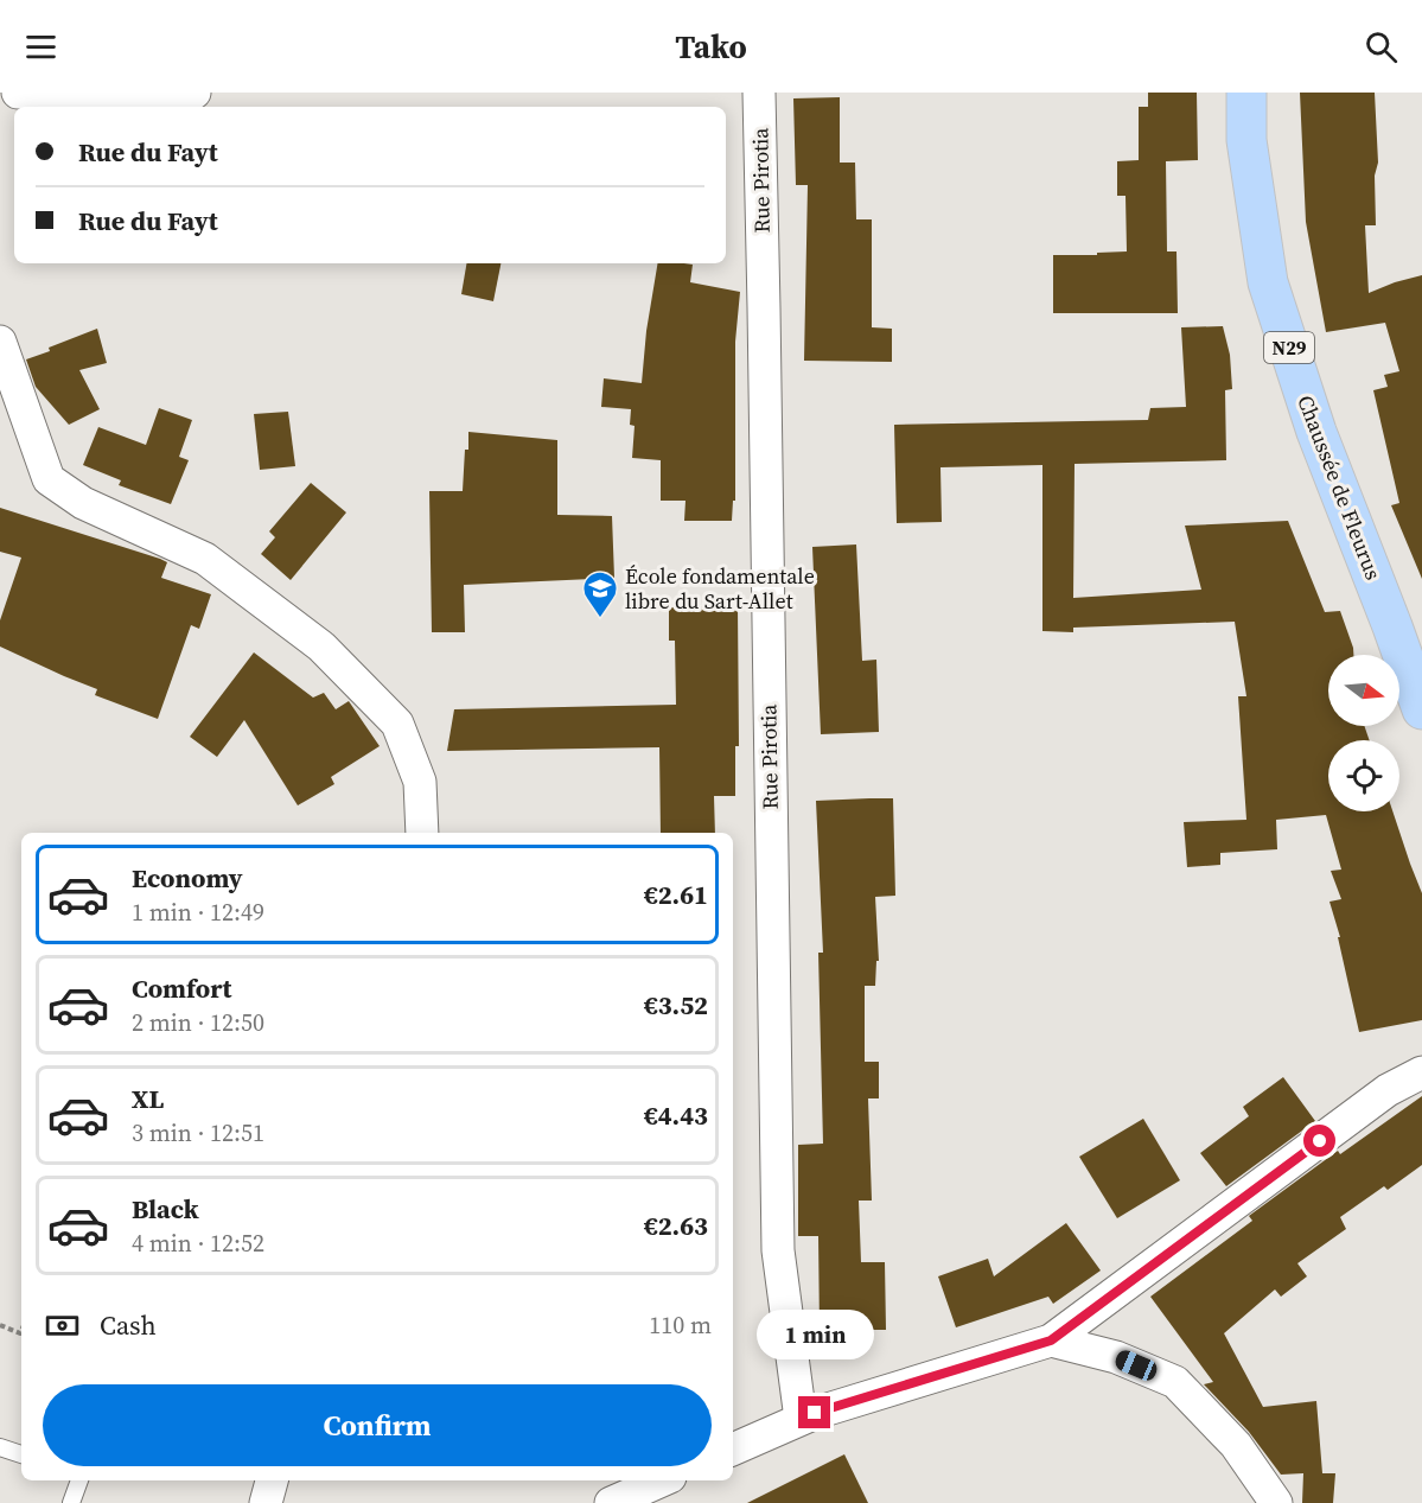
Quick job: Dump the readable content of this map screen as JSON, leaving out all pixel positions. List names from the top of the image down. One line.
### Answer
{"streets":{"main road":["N29","Chaussée de Fleurus"],"street":["Rue Pirotia"]},"places":{"school or university":["École fondamentale libre du Sart-Allet"]},"north":"right","page":{"header":"Tako","banner":["Rue du Fayt","Rue du Fayt"],"list":[{"name":"Economy","note":"1 min · 12:49","value":"€2.61"},{"name":"Comfort","note":"2 min · 12:50","value":"€3.52"},{"name":"XL","note":"3 min · 12:51","value":"€4.43"},{"name":"Black","note":"4 min · 12:52","value":"€2.63"}],"pay":["Cash","110 m"],"bubble":"1 min","buttons":"Confirm"}}
